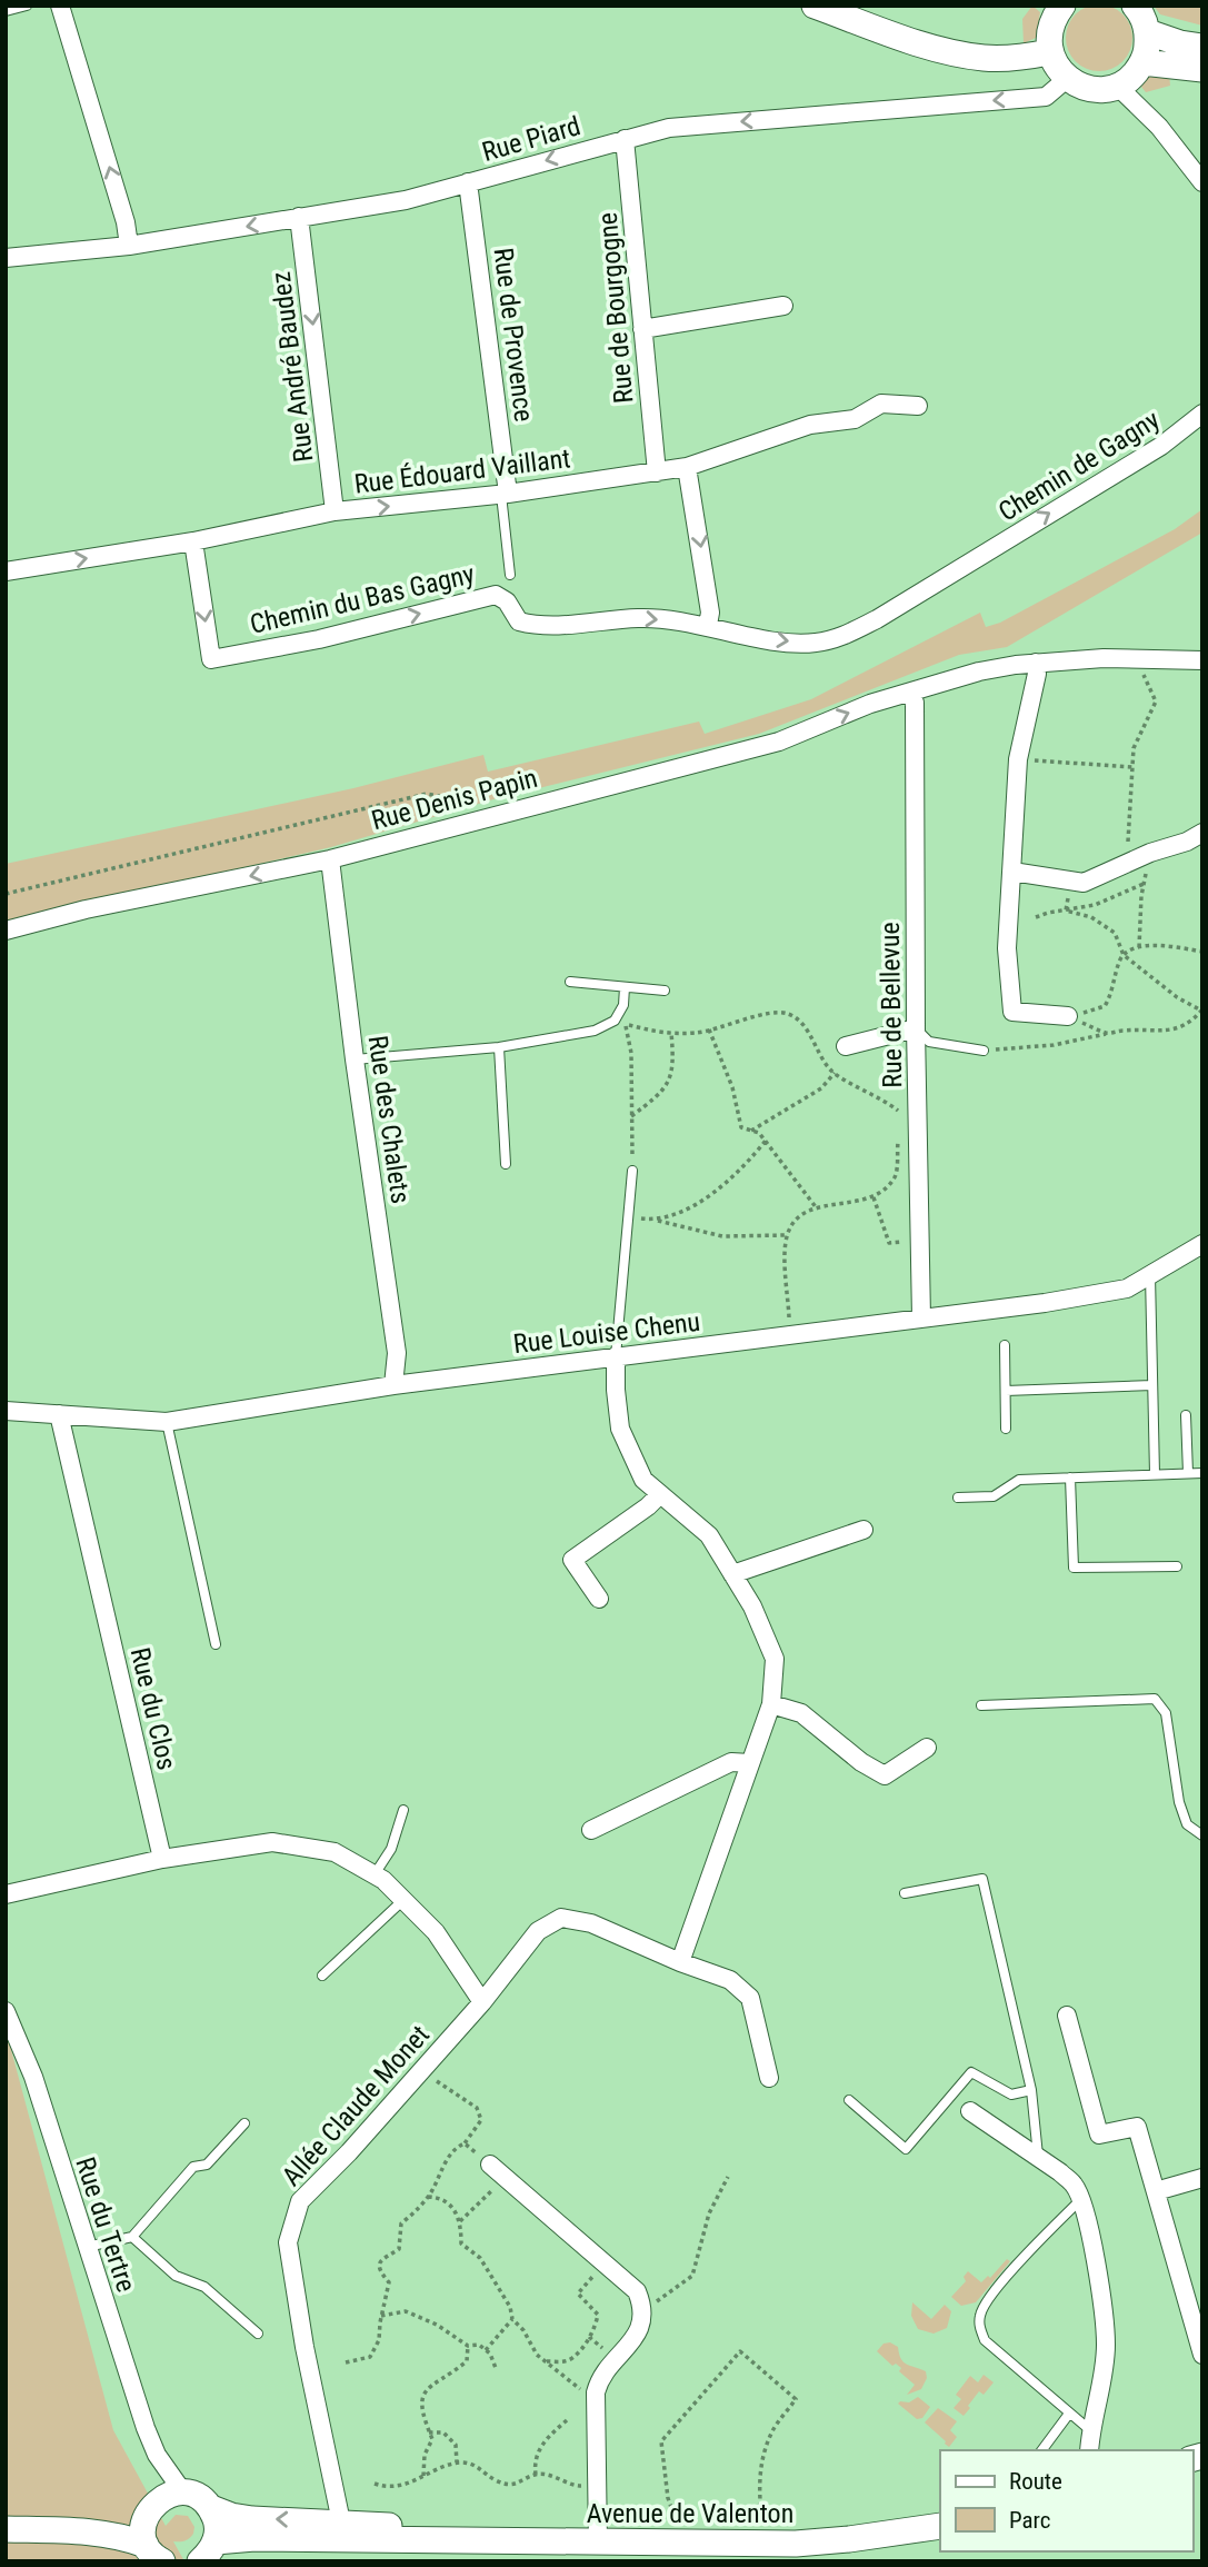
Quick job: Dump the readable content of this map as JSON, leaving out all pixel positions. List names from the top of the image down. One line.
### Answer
{"streets":{"main road":["Avenue de Valenton"],"street":["Rue Piard","Rue de Bourgogne","Rue de Provence","Rue André Baudez","Chemin de Gagny","Rue Édouard Vaillant","Chemin du Bas Gagny","Rue Denis Papin","Rue de Bellevue","Rue des Chalets","Rue Louise Chenu","Rue du Clos","Allée Claude Monet","Rue du Tertre"]},"crossings":[["Rue Piard","Rue de Bourgogne"],["Rue Piard","Rue de Provence"],["Rue Piard","Rue André Baudez"],["Rue de Bourgogne","Rue Édouard Vaillant"],["Rue de Provence","Rue Édouard Vaillant"],["Rue André Baudez","Rue Édouard Vaillant"],["Chemin de Gagny","Chemin du Bas Gagny"],["Rue Édouard Vaillant","Chemin du Bas Gagny"],["Rue Denis Papin","Rue de Bellevue"],["Rue Denis Papin","Rue des Chalets"],["Rue de Bellevue","Rue Louise Chenu"],["Rue des Chalets","Rue Louise Chenu"],["Rue Louise Chenu","Rue du Clos"],["Allée Claude Monet","Avenue de Valenton"],["Rue du Tertre","Avenue de Valenton"]],"one_way":["Rue Piard","Rue André Baudez","Chemin de Gagny","Rue Édouard Vaillant","Chemin du Bas Gagny"],"legend":["Route","Parc"]}
